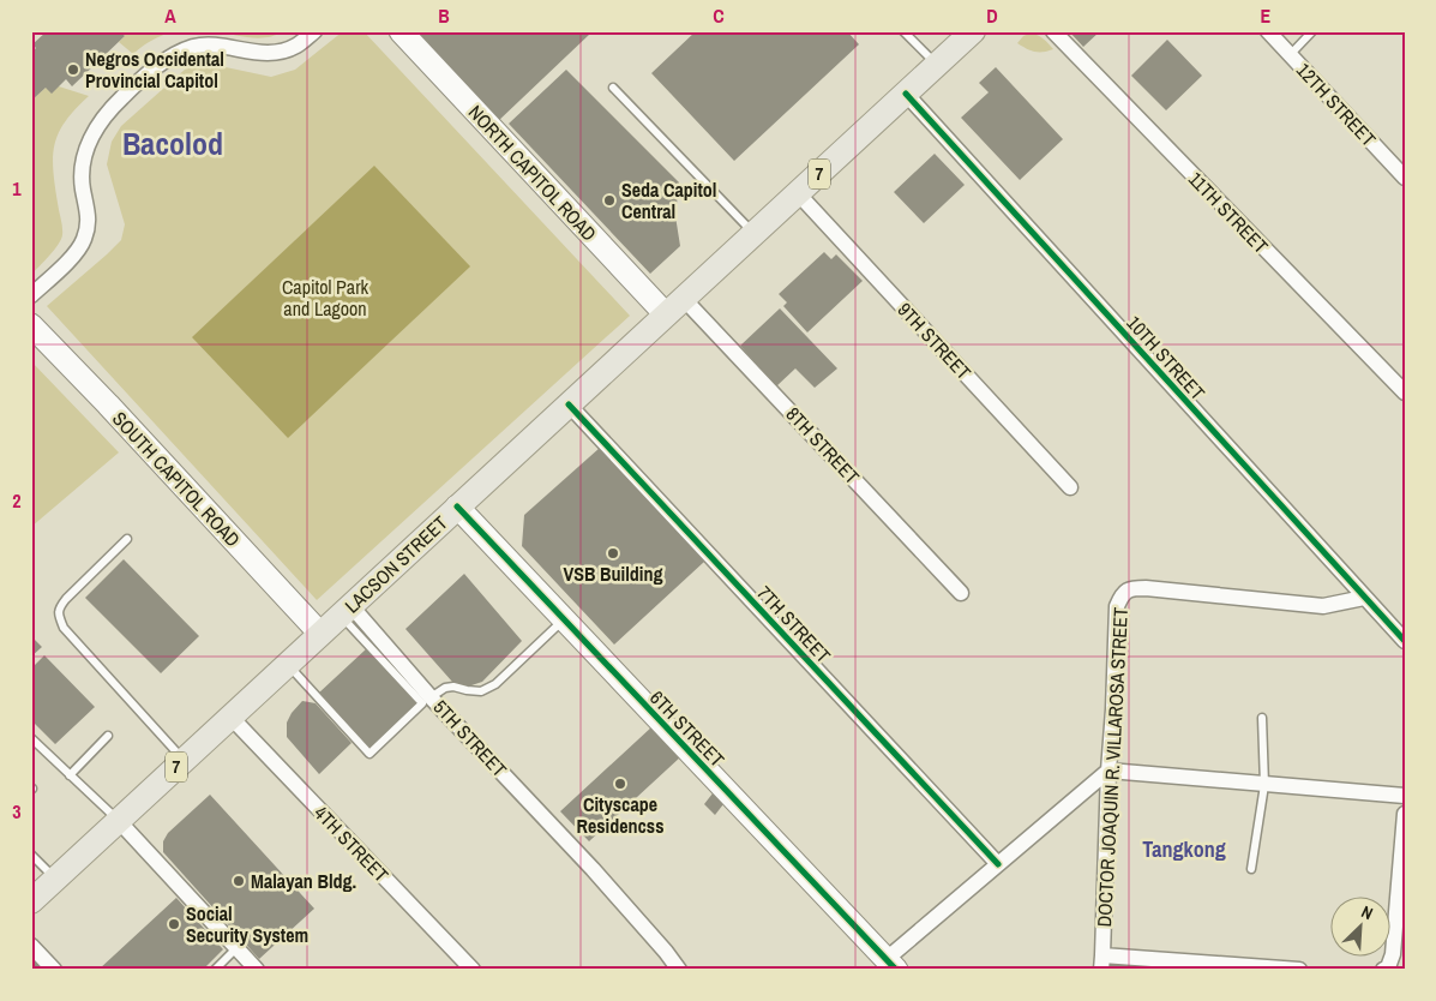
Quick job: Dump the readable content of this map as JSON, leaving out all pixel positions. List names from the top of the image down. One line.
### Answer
{"streets":{"main road":["7","LACSON STREET"],"street":["12TH STREET","NORTH CAPITOL ROAD","11TH STREET","9TH STREET","10TH STREET","8TH STREET","SOUTH CAPITOL ROAD","7TH STREET","6TH STREET","5TH STREET","DOCTOR JOAQUIN R. VILLAROSA STREET","4TH STREET"]},"crossings":[["NORTH CAPITOL ROAD","LACSON STREET"],["9TH STREET","LACSON STREET"],["10TH STREET","LACSON STREET"],["10TH STREET","DOCTOR JOAQUIN R. VILLAROSA STREET"],["8TH STREET","LACSON STREET"],["SOUTH CAPITOL ROAD","LACSON STREET"],["LACSON STREET","7TH STREET"],["LACSON STREET","6TH STREET"],["LACSON STREET","5TH STREET"],["LACSON STREET","4TH STREET"]],"districts":["Bacolod","Tangkong"],"parks":["Capitol Park and Lagoon"],"places":["Negros Occidental Provincial Capitol","Seda Capitol Central","VSB Building","Cityscape Residencss","Malayan Bldg.","Social Security System"],"north":"top right","grid":{"columns":["A","B","C","D","E"],"rows":["1","2","3"]}}
